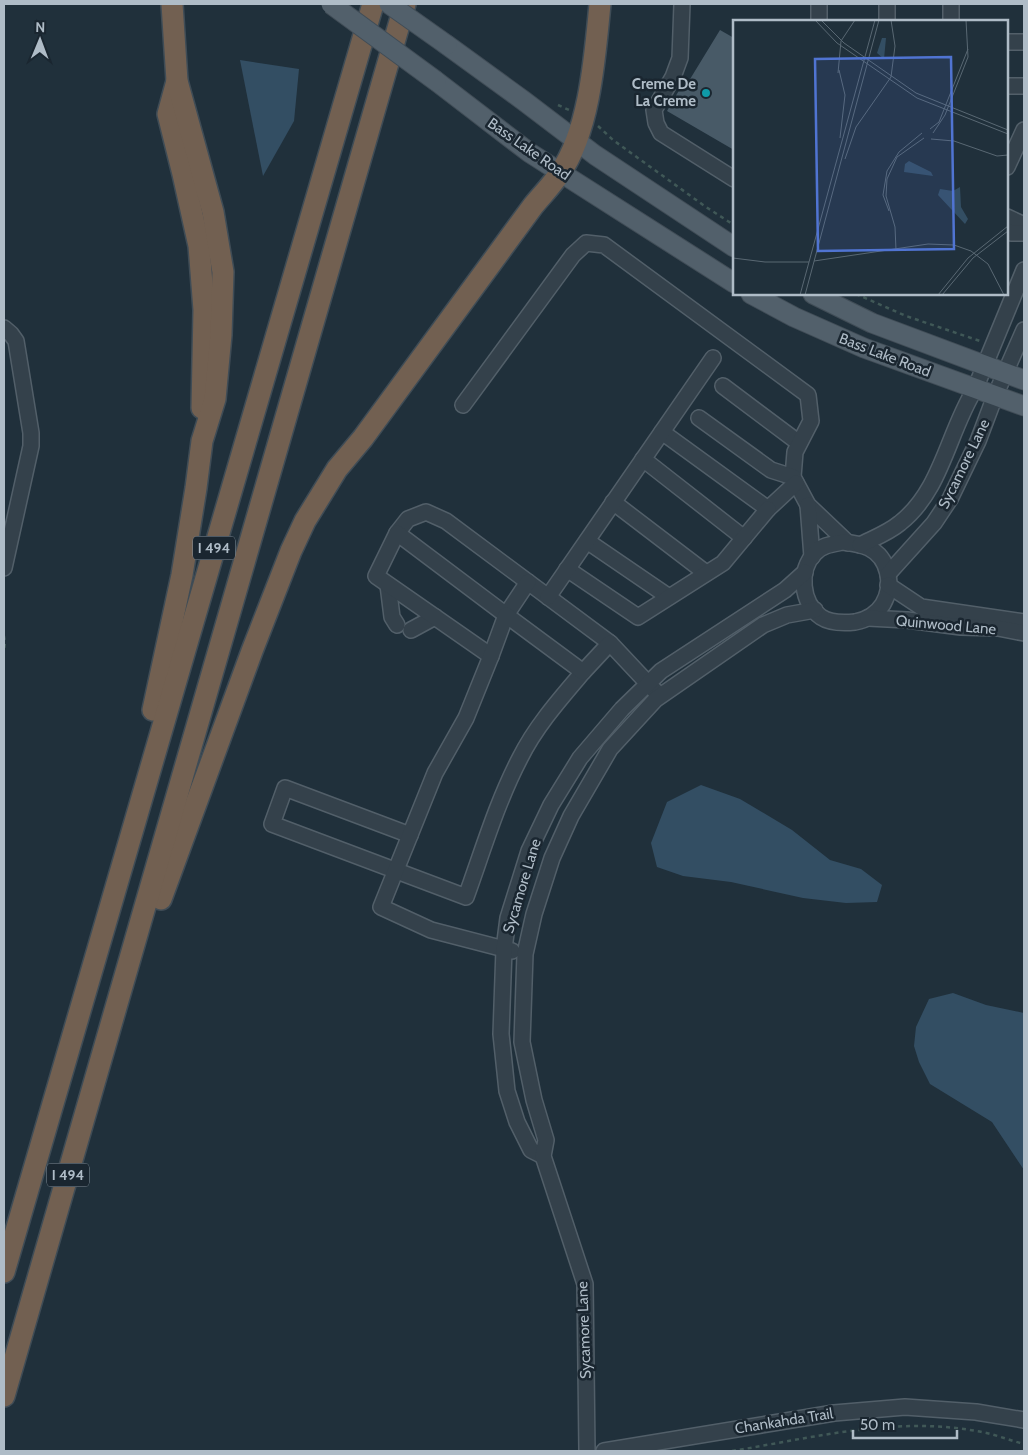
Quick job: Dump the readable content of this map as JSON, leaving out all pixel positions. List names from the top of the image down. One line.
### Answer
{"streets":{"highway":["I 494"],"main road":["Bass Lake Road"],"street":["Sycamore Lane","Quinwood Lane","Chankahda Trail"]},"crossings":[["Bass Lake Road","Sycamore Lane"],["Sycamore Lane","Quinwood Lane"]],"places":["Creme De La Creme"],"scale_bar":"50 m","north":"top"}
